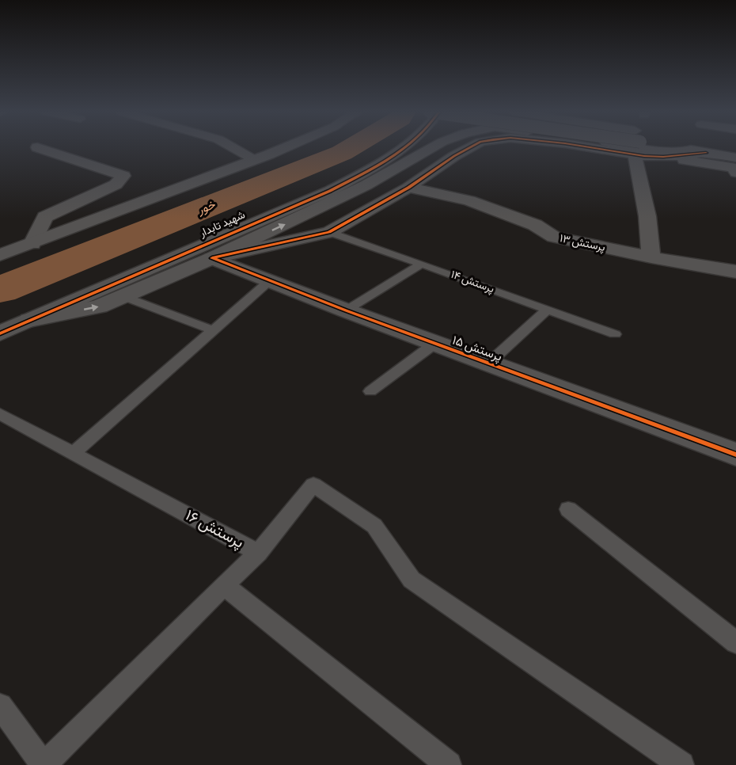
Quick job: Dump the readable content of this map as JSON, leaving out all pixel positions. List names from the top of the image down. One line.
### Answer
{"streets":{"street":["شهید تابدار","پرستش ۱۳","پرستش ۱۵"],"lane":["پرستش ۱۴","پرستش ۱۶"]},"water":["خور"]}
